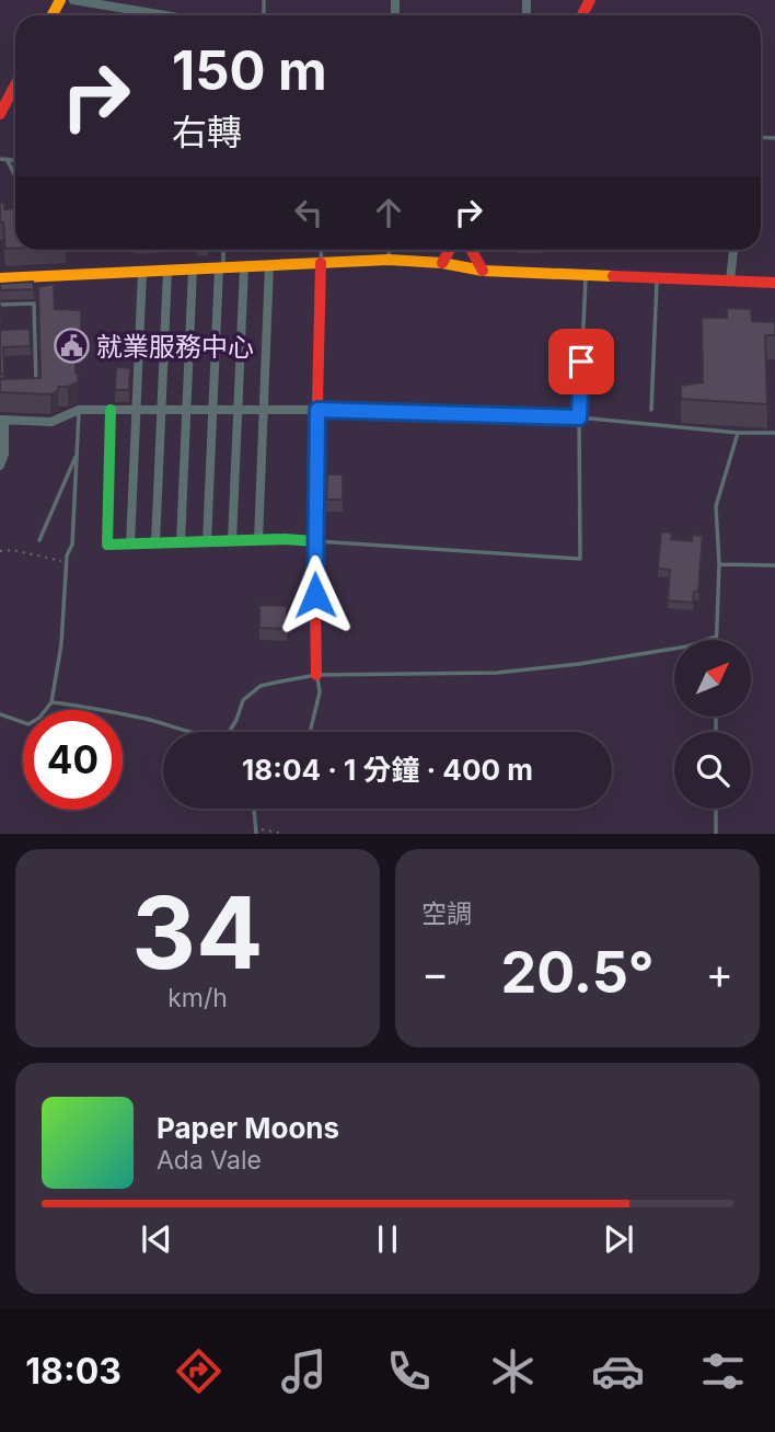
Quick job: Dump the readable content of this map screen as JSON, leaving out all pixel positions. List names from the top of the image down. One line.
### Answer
{"places":{"public building":["就業服務中心"]},"north":"top right","page":{"turn":["150 m","右轉"],"limit":"40","trip":"18:04 · 1 分鐘 · 400 m","tile":[["34","km/h"],"空調"],"heat":["−","20.5°","+"],"song":["Paper Moons","Ada Vale"],"tabs":"18:03"}}
